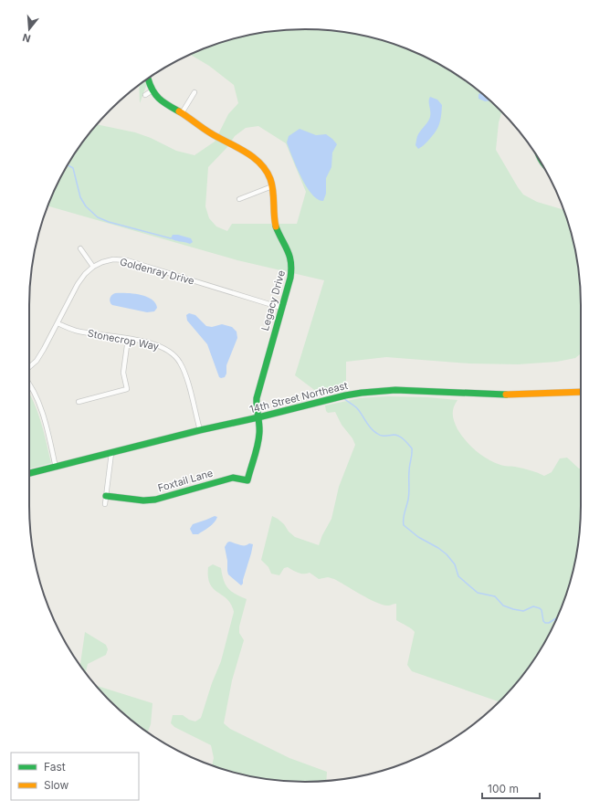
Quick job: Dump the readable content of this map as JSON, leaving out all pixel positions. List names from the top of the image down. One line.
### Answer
{"streets":{"street":["Goldenray Drive","Legacy Drive","Stonecrop Way","14th Street Northeast","Foxtail Lane"]},"crossings":[["Goldenray Drive","Legacy Drive"],["Goldenray Drive","Stonecrop Way"],["Legacy Drive","14th Street Northeast"],["Legacy Drive","Foxtail Lane"],["Stonecrop Way","14th Street Northeast"]],"legend":["Fast","Slow"],"scale_bar":"100 m","north":"bottom"}
